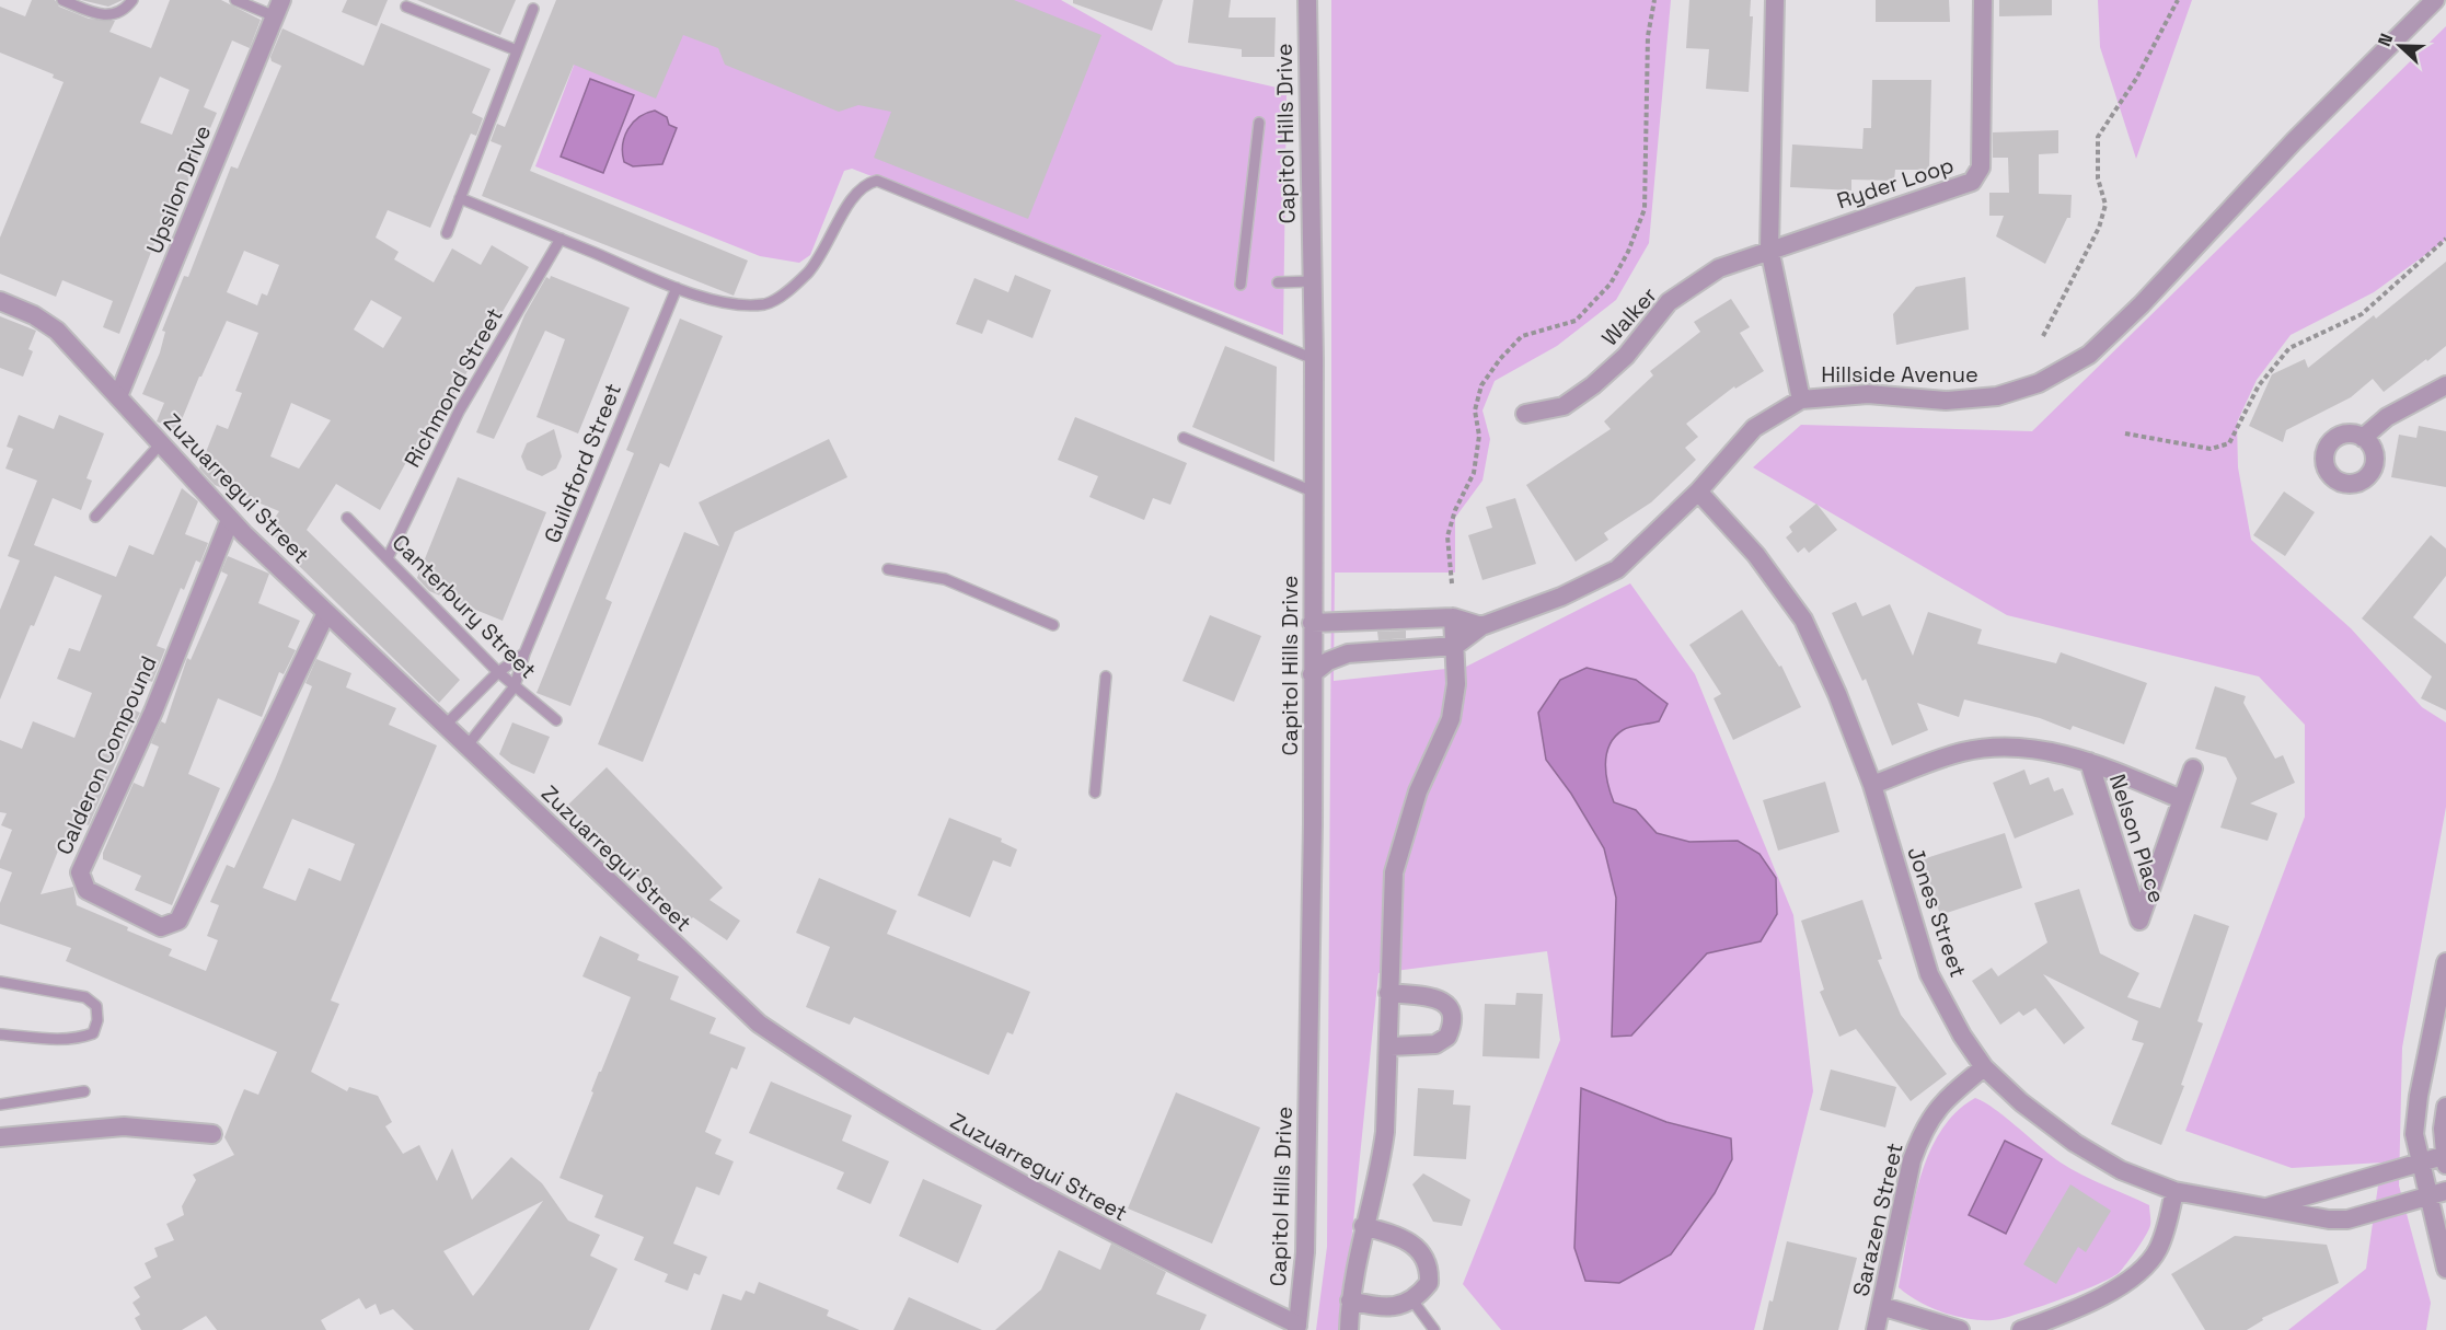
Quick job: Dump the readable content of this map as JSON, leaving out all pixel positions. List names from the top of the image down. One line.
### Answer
{"streets":{"street":["Capitol Hills Drive","Ryder Loop","Upsilon Drive","Walker","Hillside Avenue","Zuzuarregui Street","Calderon Compound","Nelson Place","Jones Street","Sarazen Street"],"lane":["Richmond Street","Guildford Street","Canterbury Street"]},"crossings":[["Capitol Hills Drive","Zuzuarregui Street"],["Ryder Loop","Walker"],["Upsilon Drive","Zuzuarregui Street"],["Hillside Avenue","Jones Street"],["Richmond Street","Canterbury Street"],["Guildford Street","Zuzuarregui Street"],["Guildford Street","Canterbury Street"],["Zuzuarregui Street","Calderon Compound"],["Nelson Place","Jones Street"],["Jones Street","Sarazen Street"]],"north":"left"}
